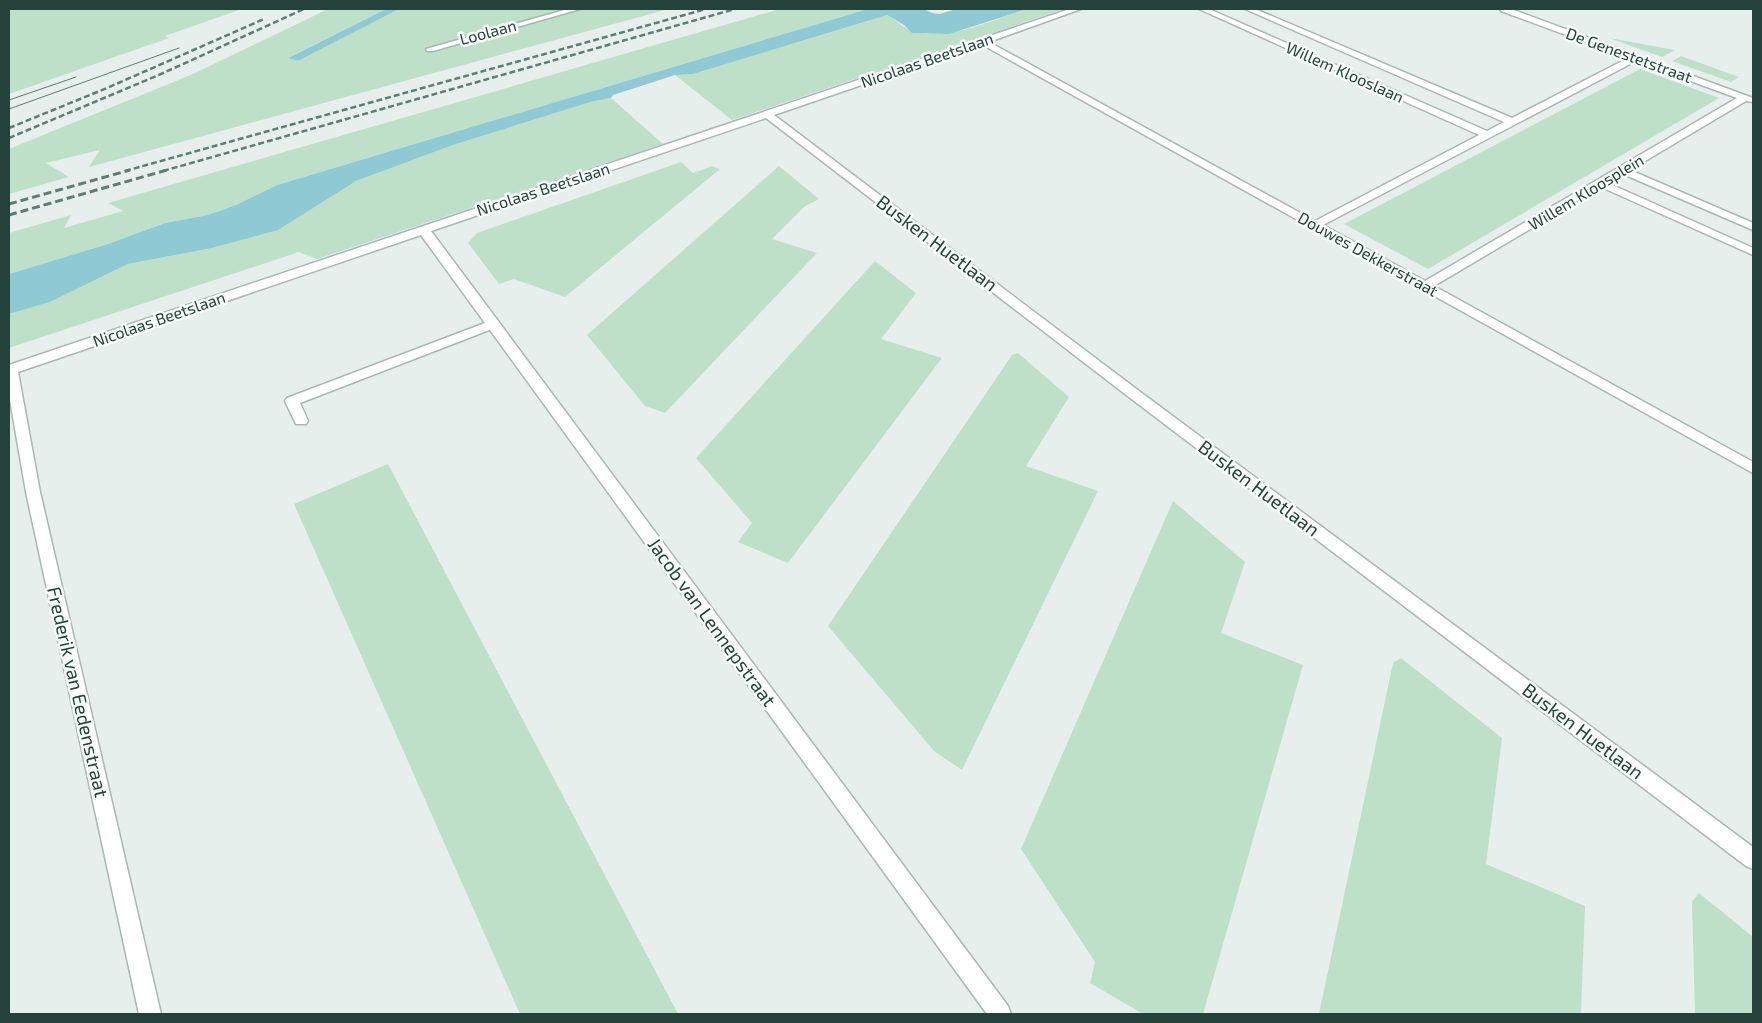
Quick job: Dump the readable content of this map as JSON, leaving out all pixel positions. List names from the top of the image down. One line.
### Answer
{"streets":{"street":["Loolaan","De Genestetstraat","Nicolaas Beetslaan","Willem Klooslaan","Willem Kloosplein","Busken Huetlaan","Douwes Dekkerstraat","Jacob van Lennepstraat","Frederik van Eedenstraat"]},"crossings":[["De Genestetstraat","Willem Kloosplein"],["Nicolaas Beetslaan","Busken Huetlaan"],["Nicolaas Beetslaan","Douwes Dekkerstraat"],["Nicolaas Beetslaan","Jacob van Lennepstraat"],["Nicolaas Beetslaan","Frederik van Eedenstraat"],["Willem Kloosplein","Douwes Dekkerstraat"]]}
